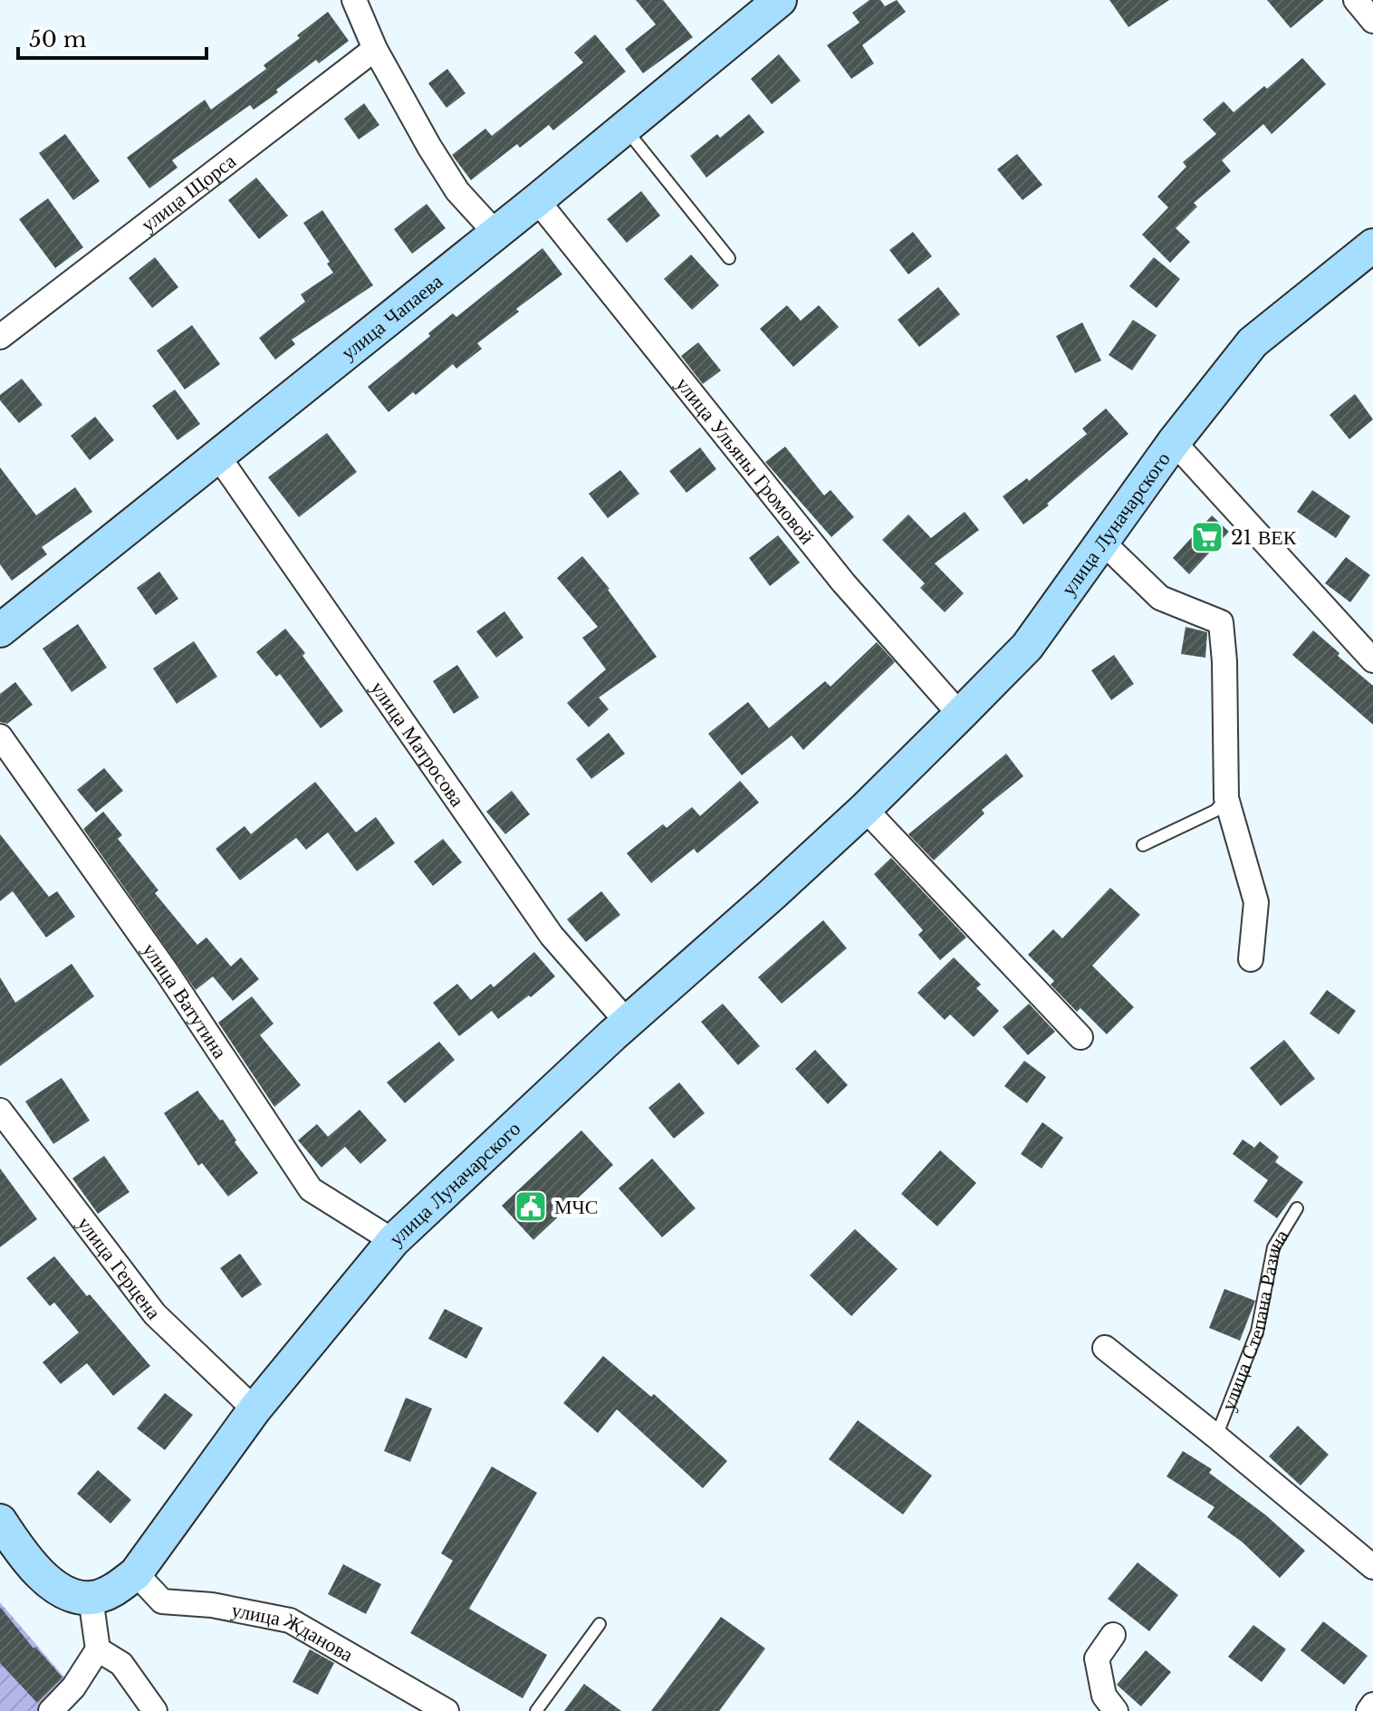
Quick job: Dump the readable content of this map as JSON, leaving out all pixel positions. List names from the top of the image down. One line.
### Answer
{"streets":{"main road":["улица Чапаева","улица Луначарского"],"street":["улица Щорса","улица Ульяны Громовой","улица Матросова","улица Ватутина","улица Герцена","улица Степана Разина","улица Жданова"]},"crossings":[["улица Чапаева","улица Ульяны Громовой"],["улица Чапаева","улица Матросова"],["улица Ульяны Громовой","улица Луначарского"],["улица Луначарского","улица Матросова"],["улица Луначарского","улица Ватутина"],["улица Луначарского","улица Герцена"],["улица Луначарского","улица Жданова"]],"places":{"supermarket":["21 ВЕК"],"public building":["МЧС"]},"scale_bar":"50 m"}
